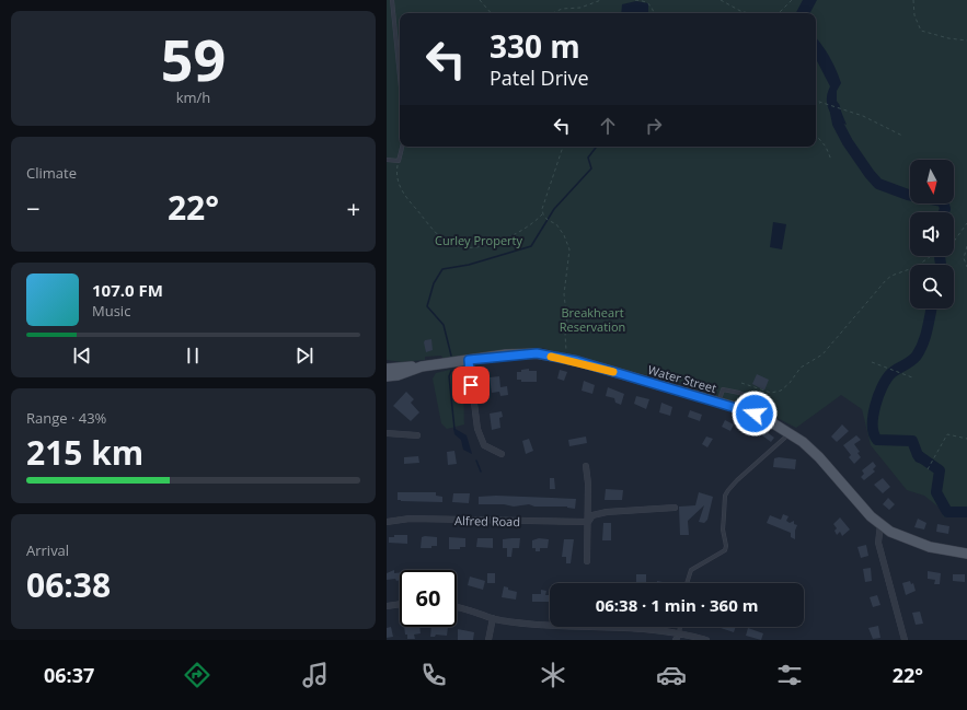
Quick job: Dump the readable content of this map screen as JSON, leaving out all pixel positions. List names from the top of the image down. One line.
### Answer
{"streets":{"main road":["Water Street"],"street":["Alfred Road"]},"parks":["Curley Property","Breakheart Reservation"],"north":"bottom","page":{"tile":[["59","km/h"],"Climate",["Range · 43%","215 km"],["Arrival","06:38"]],"turn":["330 m","Patel Drive"],"heat":["−","22°","+"],"song":["107.0 FM","Music"],"limit":"60","trip":"06:38 · 1 min · 360 m","tabs":["06:37","22°"]}}
